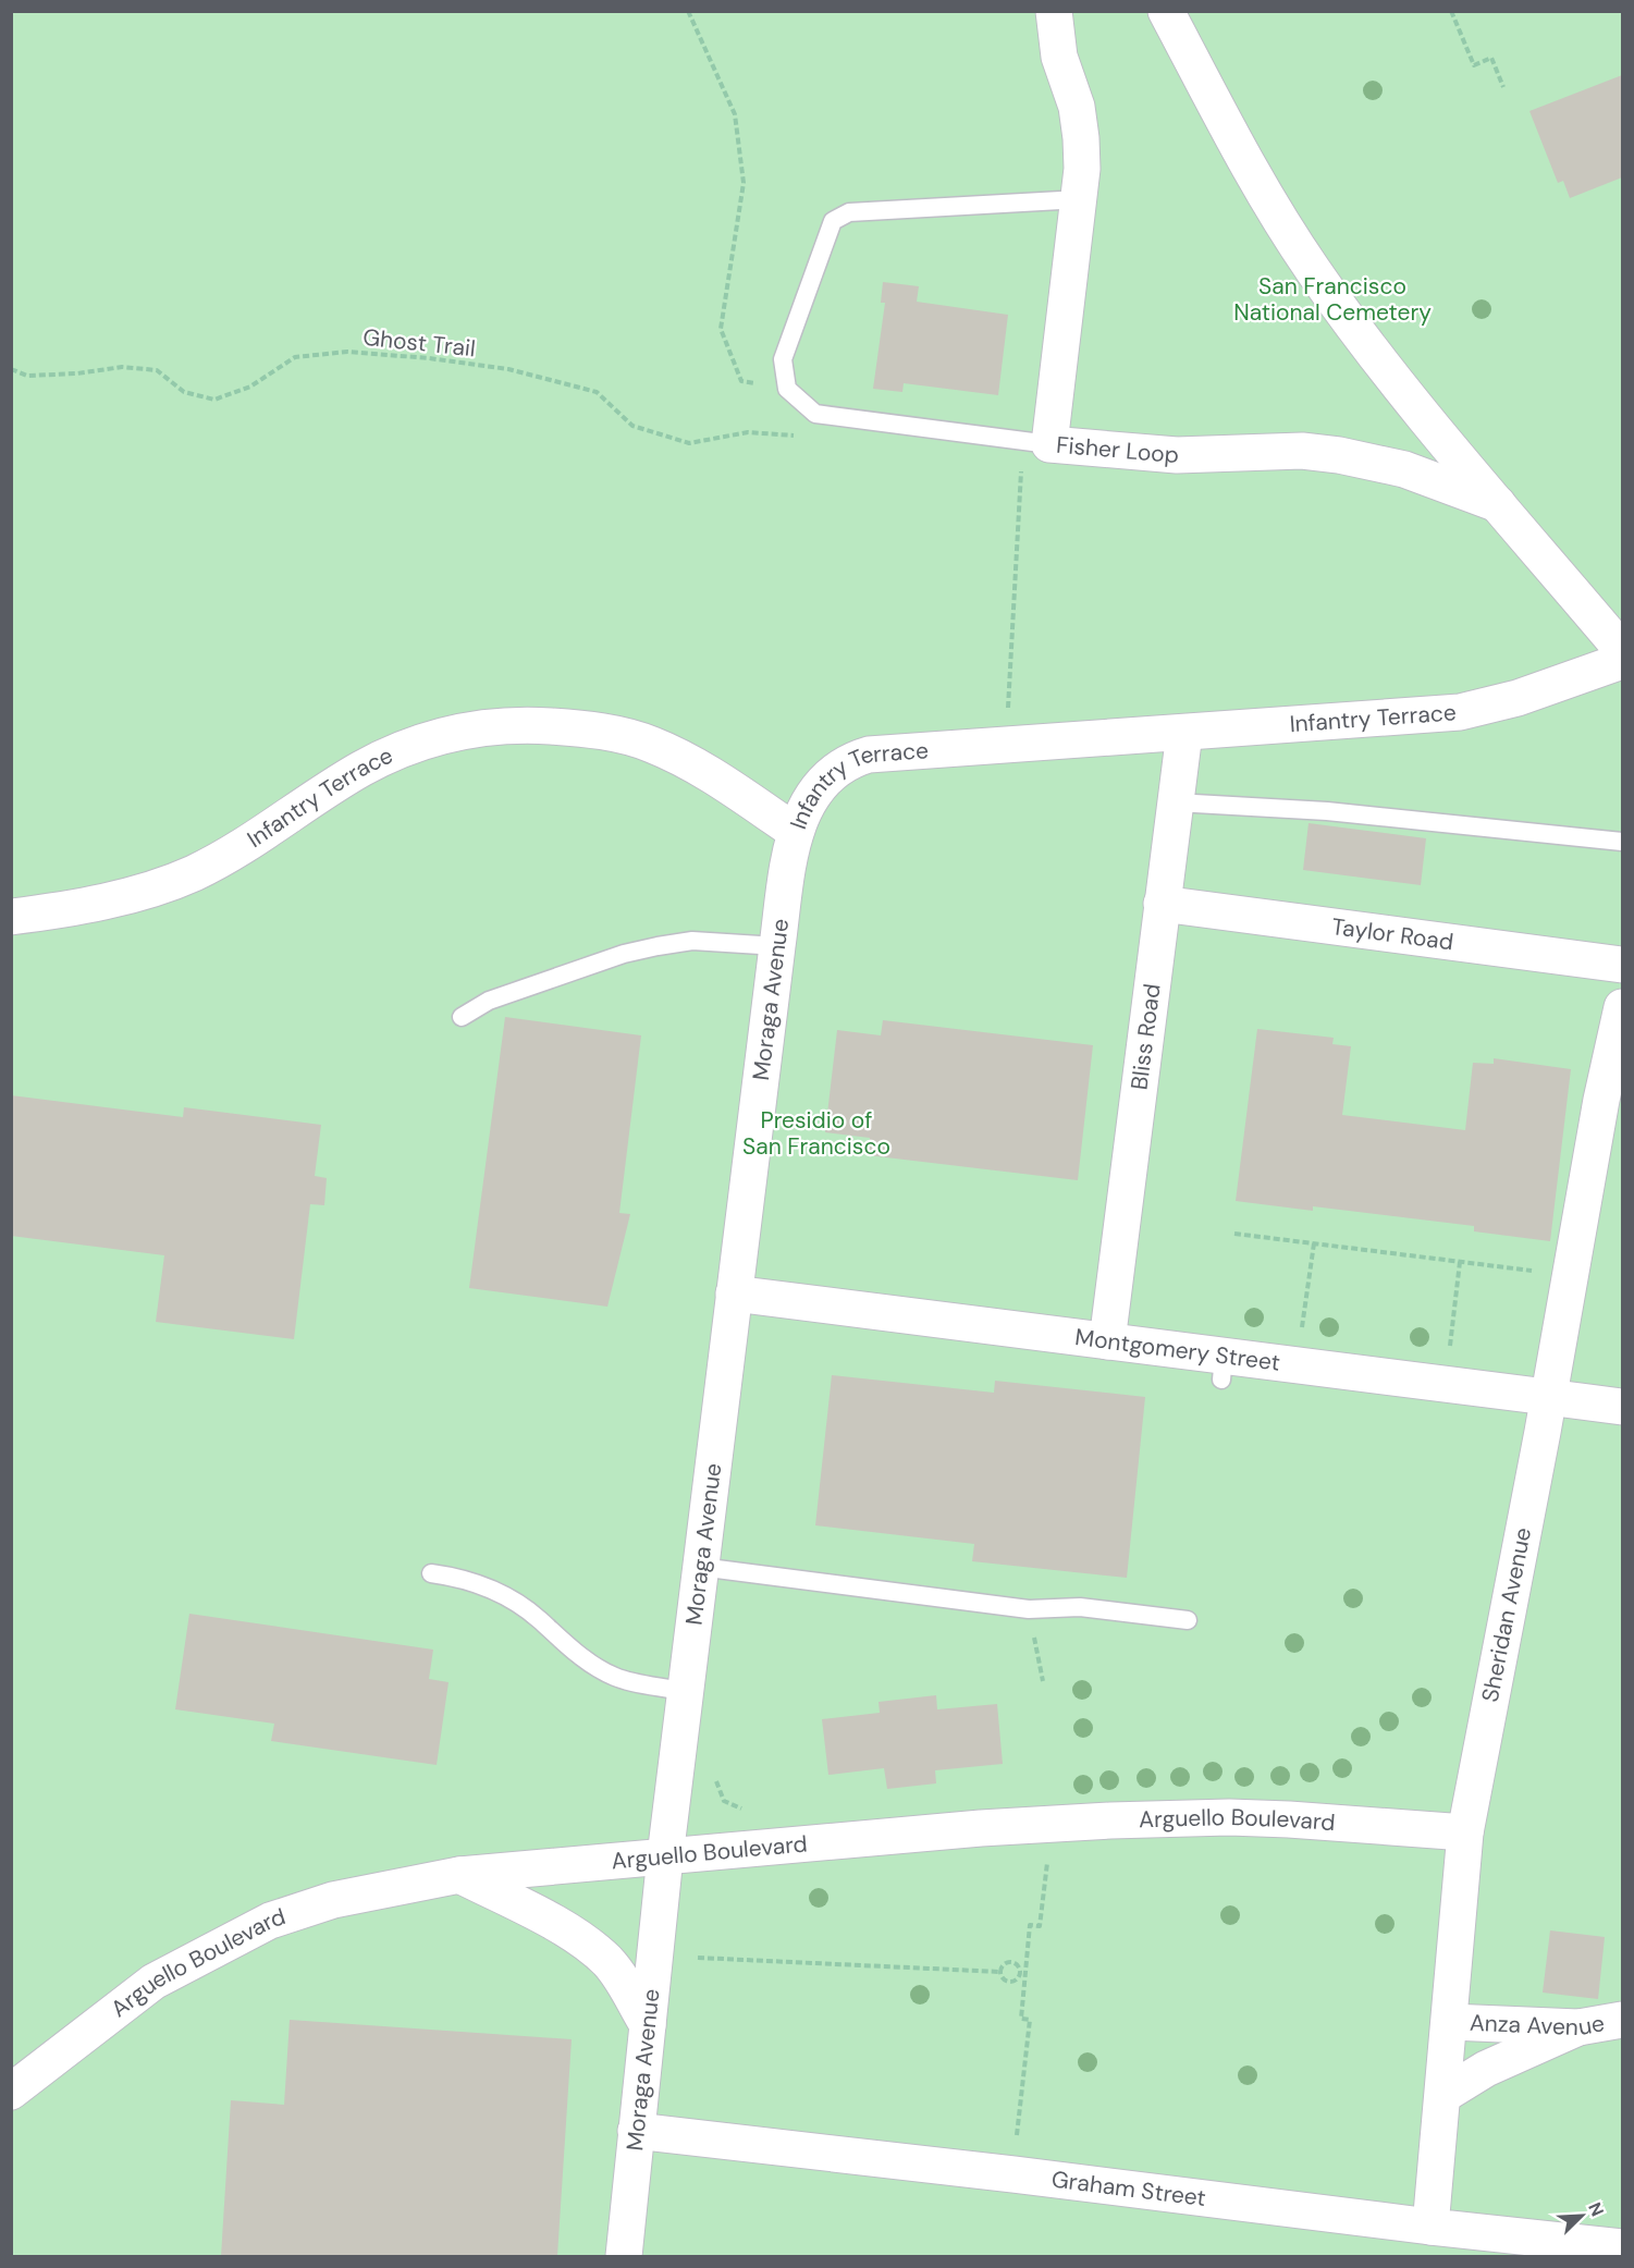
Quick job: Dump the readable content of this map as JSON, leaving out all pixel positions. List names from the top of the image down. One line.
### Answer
{"streets":{"street":["Fisher Loop","Infantry Terrace","Taylor Road","Moraga Avenue","Bliss Road","Montgomery Street","Sheridan Avenue","Arguello Boulevard","Anza Avenue","Graham Street"],"path":["Ghost Trail"]},"crossings":[["Infantry Terrace","Moraga Avenue"],["Infantry Terrace","Bliss Road"],["Taylor Road","Bliss Road"],["Moraga Avenue","Montgomery Street"],["Moraga Avenue","Arguello Boulevard"],["Moraga Avenue","Graham Street"],["Bliss Road","Montgomery Street"],["Montgomery Street","Sheridan Avenue"],["Sheridan Avenue","Arguello Boulevard"],["Sheridan Avenue","Anza Avenue"],["Sheridan Avenue","Graham Street"]],"parks":["San Francisco National Cemetery","Presidio of San Francisco"],"north":"top right"}
